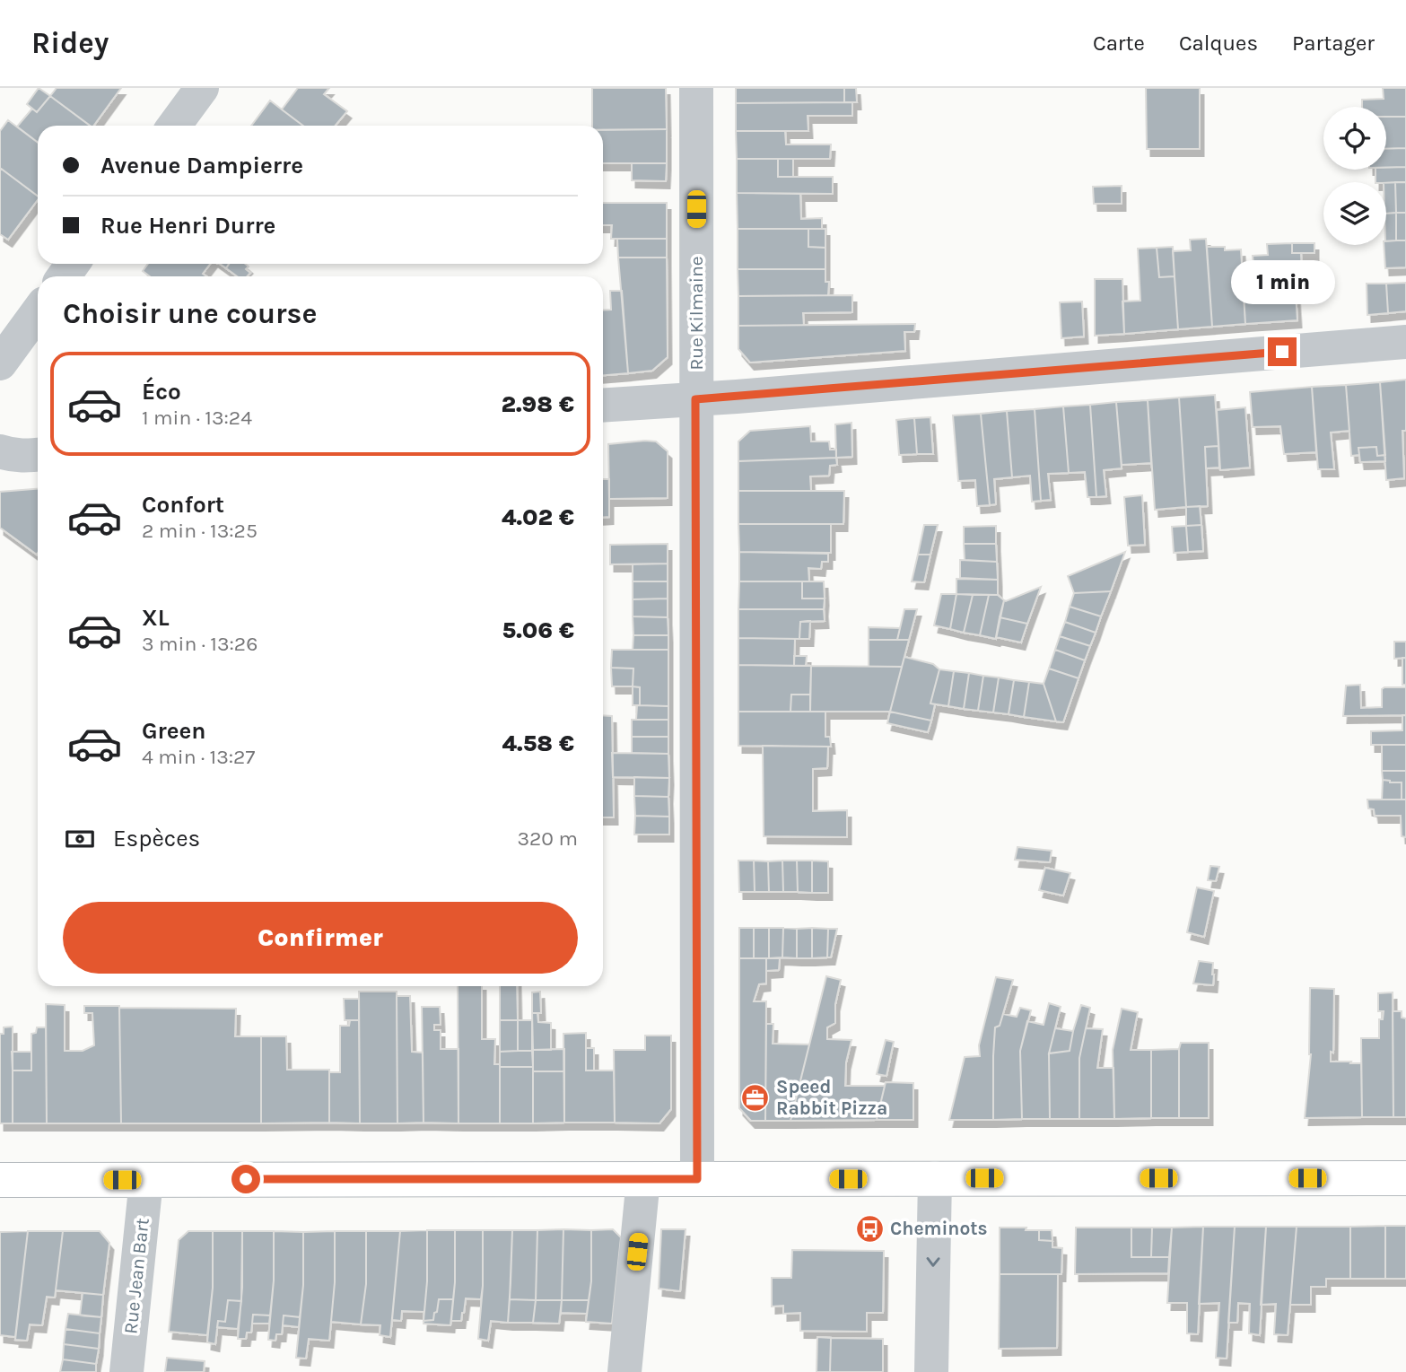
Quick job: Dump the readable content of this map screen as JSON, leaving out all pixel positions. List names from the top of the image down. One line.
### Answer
{"streets":{"street":["Rue Kilmaine","Rue Jean Bart"]},"places":{"office":["Speed Rabbit Pizza"],"bus stop":["Cheminots"]},"page":{"header":"Ridey","nav":["Carte","Calques","Partager"],"banner":["Avenue Dampierre","Rue Henri Durre"],"bubble":"1 min","heading":"Choisir une course","list":[{"name":"Éco","note":"1 min · 13:24","value":"2.98 €"},{"name":"Confort","note":"2 min · 13:25","value":"4.02 €"},{"name":"XL","note":"3 min · 13:26","value":"5.06 €"},{"name":"Green","note":"4 min · 13:27","value":"4.58 €"}],"pay":["Espèces","320 m"],"buttons":"Confirmer"}}
